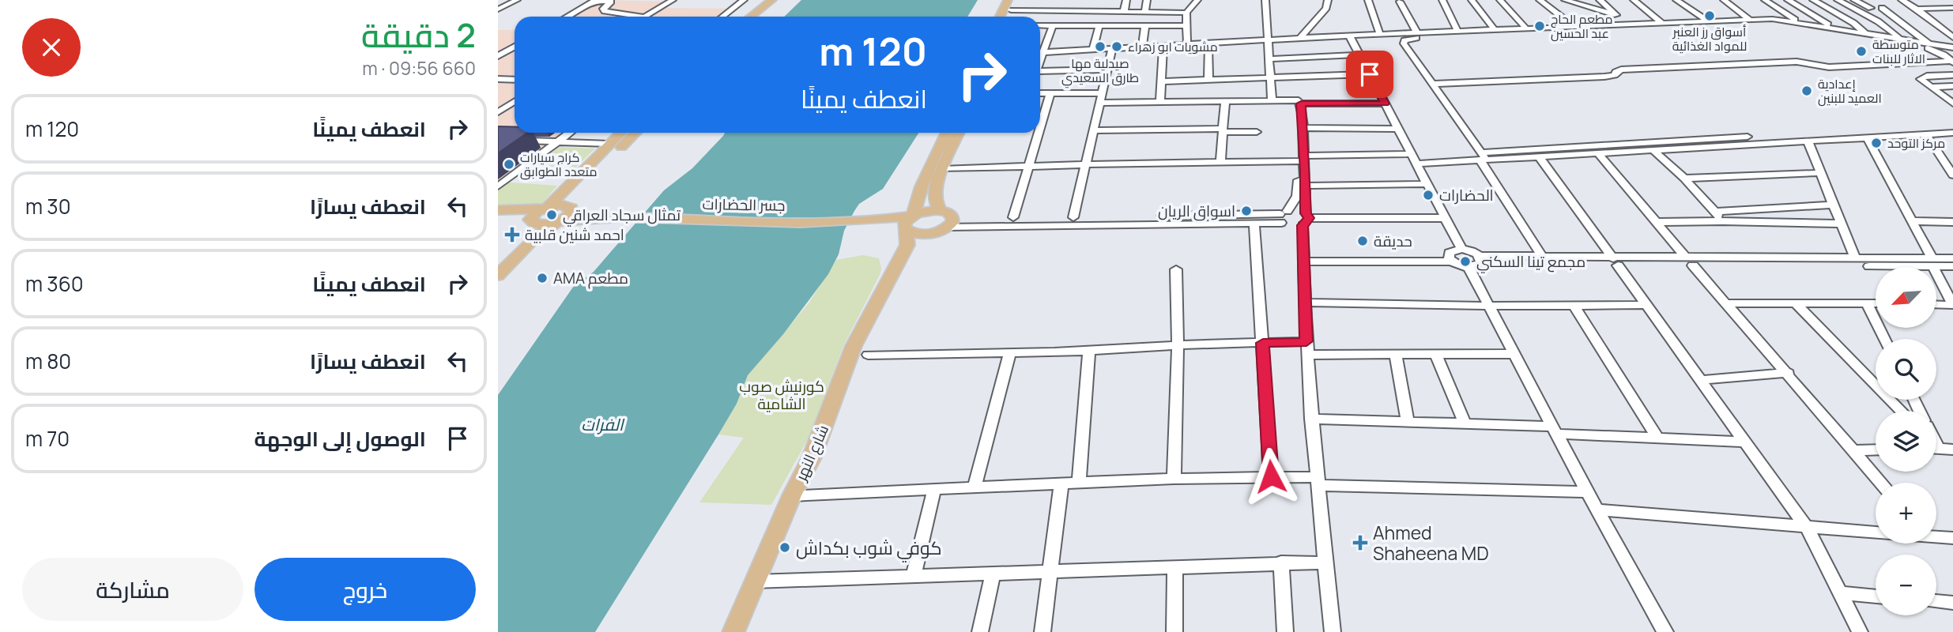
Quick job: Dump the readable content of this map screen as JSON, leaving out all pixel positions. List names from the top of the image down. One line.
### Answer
{"streets":{"main road":["جسر الحضارات","شارع النهر"]},"crossings":[["جسر الحضارات","شارع النهر"]],"water":["الفرات"],"parks":["كورنيش صوب الشامية"],"places":{"other":["أسواق رز العنبر للمواد الغذائية","مطعم الحاج عبد الحسين","صيدلية مها طارق السعيدي","مشويات ابو زهراء","متوسطة الاثار للبنات","إعدادية العميد للبنين","مركز التوحد","كراج سيارات متعدد الطوابق","الحضارات","اسواق الريان","تمثال سجاد العراقي","حديقة","مجمع تينا السكني","AMA مطعم","كوفي شوب بكداش"],"health":["احمد شنين قلبية","Ahmed Shaheena MD"]},"north":"bottom left","page":{"heading":["2 دقيقة","660 m · 09:56"],"turn":["120 m","انعطف يمينًا"],"list":[{"name":"انعطف يمينًا","value":"120 m"},{"name":"انعطف يسارًا","value":"30 m"},{"name":"انعطف يمينًا","value":"360 m"},{"name":"انعطف يسارًا","value":"80 m"},{"name":"الوصول إلى الوجهة","value":"70 m"}],"map_buttons":["+","−"],"buttons":["خروج","مشاركة"]}}
